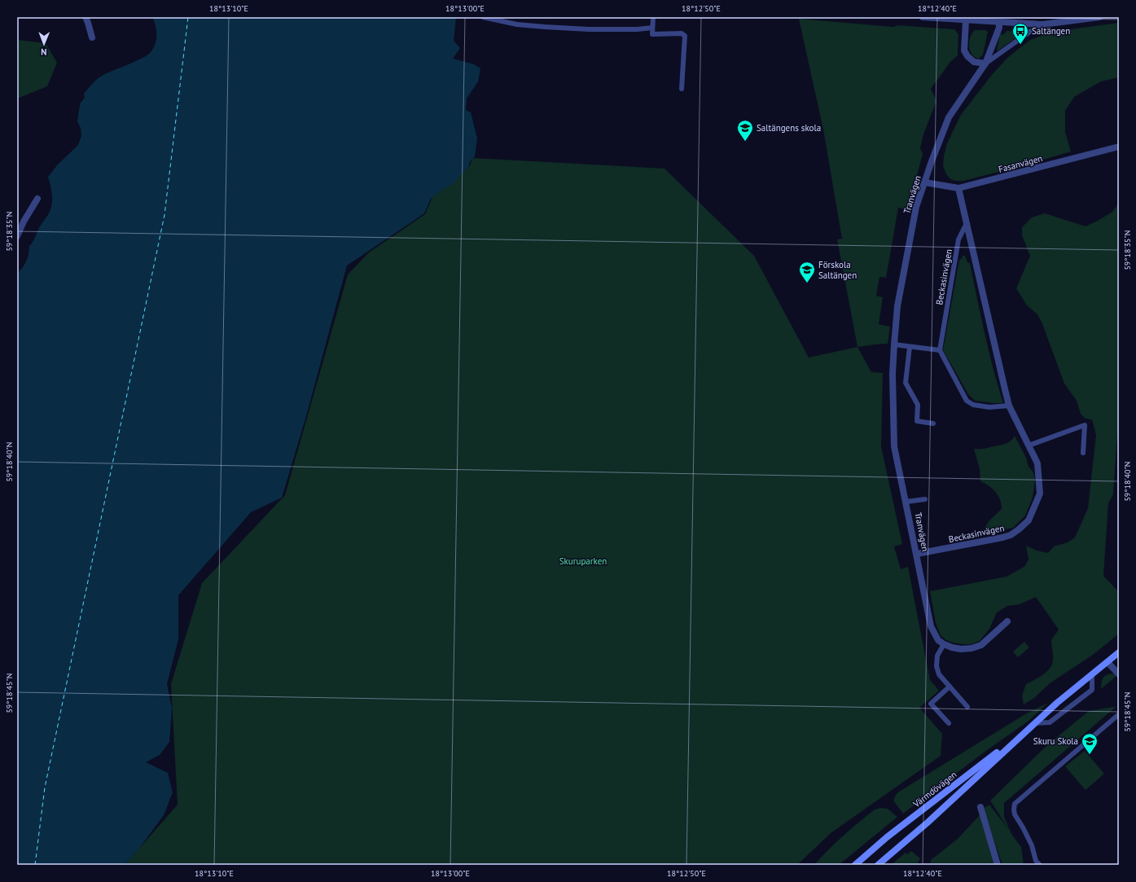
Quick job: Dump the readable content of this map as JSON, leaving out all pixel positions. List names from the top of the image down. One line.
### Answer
{"streets":{"main road":["Värmdövägen"],"street":["Fasanvägen","Tranvägen","Beckasinvägen"]},"crossings":[["Fasanvägen","Tranvägen"],["Fasanvägen","Beckasinvägen"],["Tranvägen","Beckasinvägen"]],"parks":["Skuruparken"],"places":{"bus stop":["Saltängen"],"school or university":["Saltängens skola","Förskola Saltängen","Skuru Skola"]},"north":"bottom","coordinates":["18°13'10\"E","18°13'00\"E","18°12'50\"E","18°12'40\"E","59°18'35\"N","59°18'40\"N","59°18'45\"N"]}
